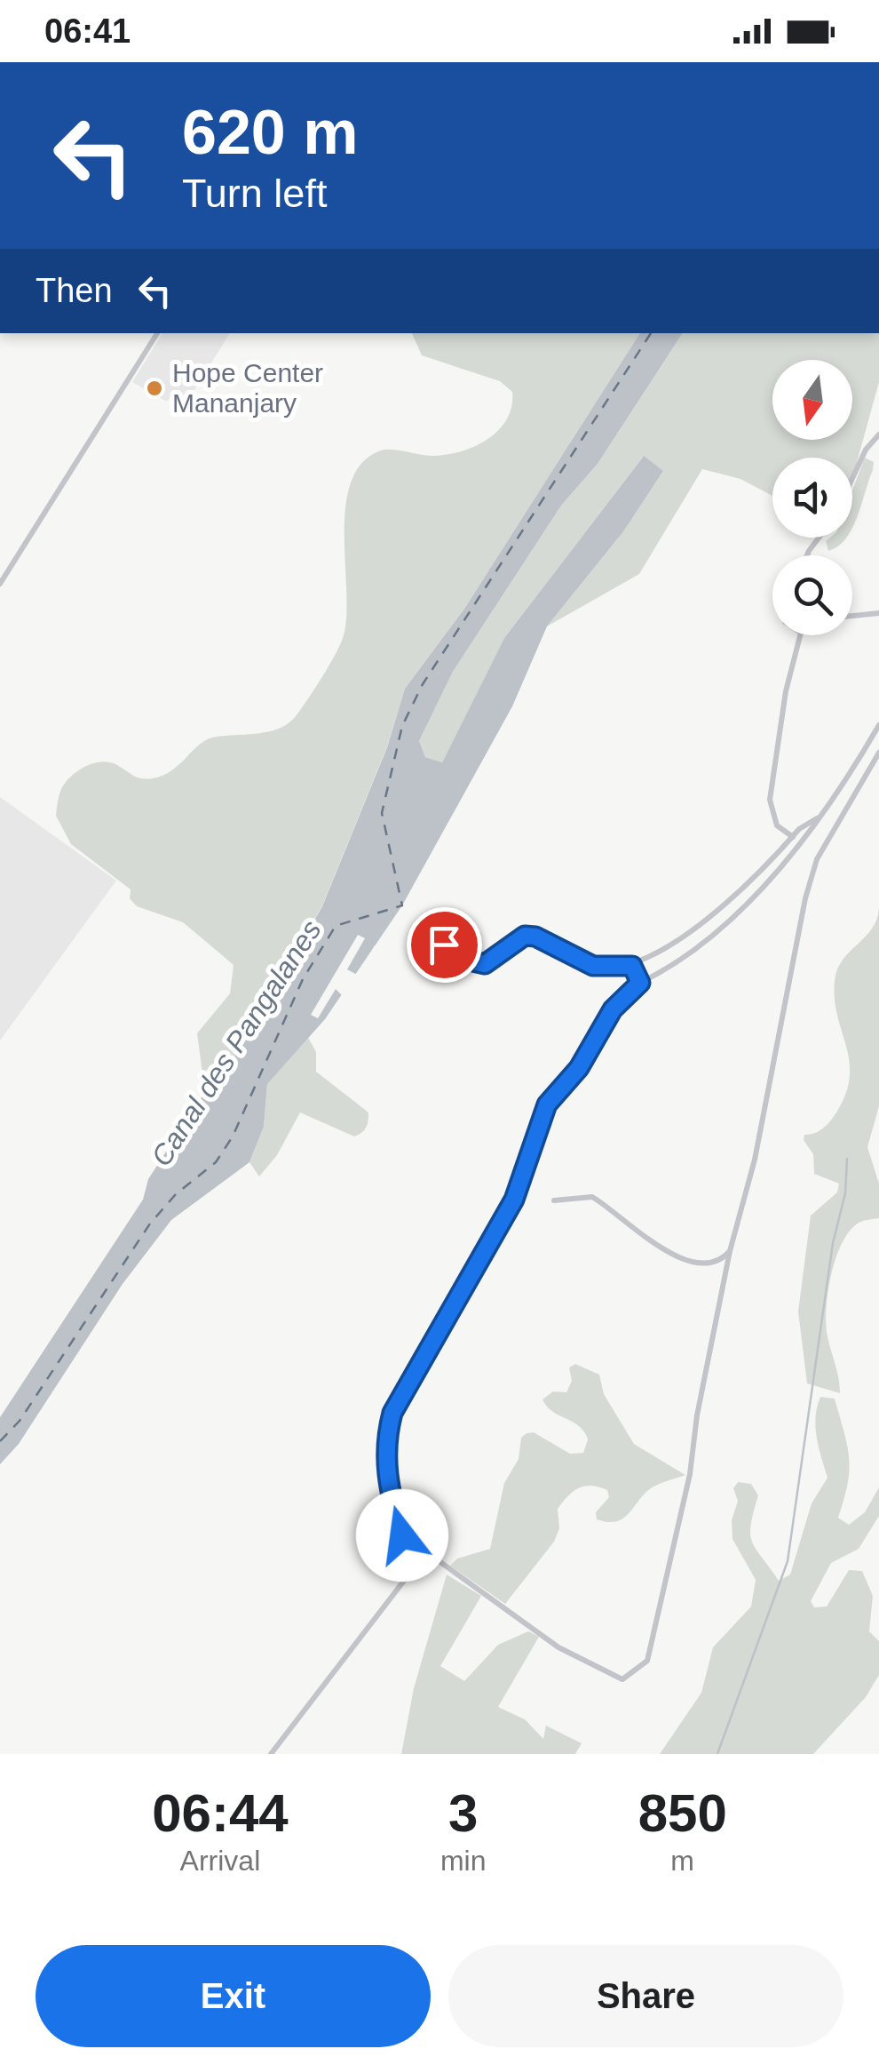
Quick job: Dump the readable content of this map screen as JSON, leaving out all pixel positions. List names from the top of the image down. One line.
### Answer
{"water":["Canal des Pangalanes"],"places":["Hope Center Mananjary"],"north":"bottom","page":{"status":"06:41","turn":["620 m","Turn left"],"then":"Then","eta":["06:44","Arrival","3","min","850","m"],"buttons":["Exit","Share"]}}
